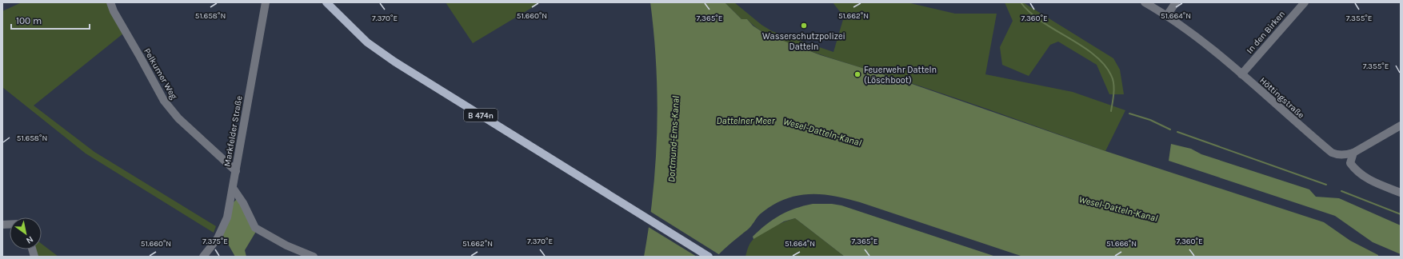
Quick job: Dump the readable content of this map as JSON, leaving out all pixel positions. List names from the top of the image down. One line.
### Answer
{"streets":{"main road":["B 474n"],"street":["In den Birken","Pelkumer Weg","Höttingstraße","Markfelder Straße"]},"crossings":[["In den Birken","Höttingstraße"],["Pelkumer Weg","Markfelder Straße"]],"water":["Dattelner Meer","Wesel-Datteln-Kanal","Dortmund-Ems-Kanal"],"places":["Wasserschutzpolizei Datteln","Feuerwehr Datteln (Löschboot)"],"scale_bar":"100 m","north":"bottom right","coordinates":["51.658°N","51.660°N","51.662°N","51.664°N","7.370°E","7.365°E","7.360°E","7.355°E","7.375°E","51.666°N"]}
